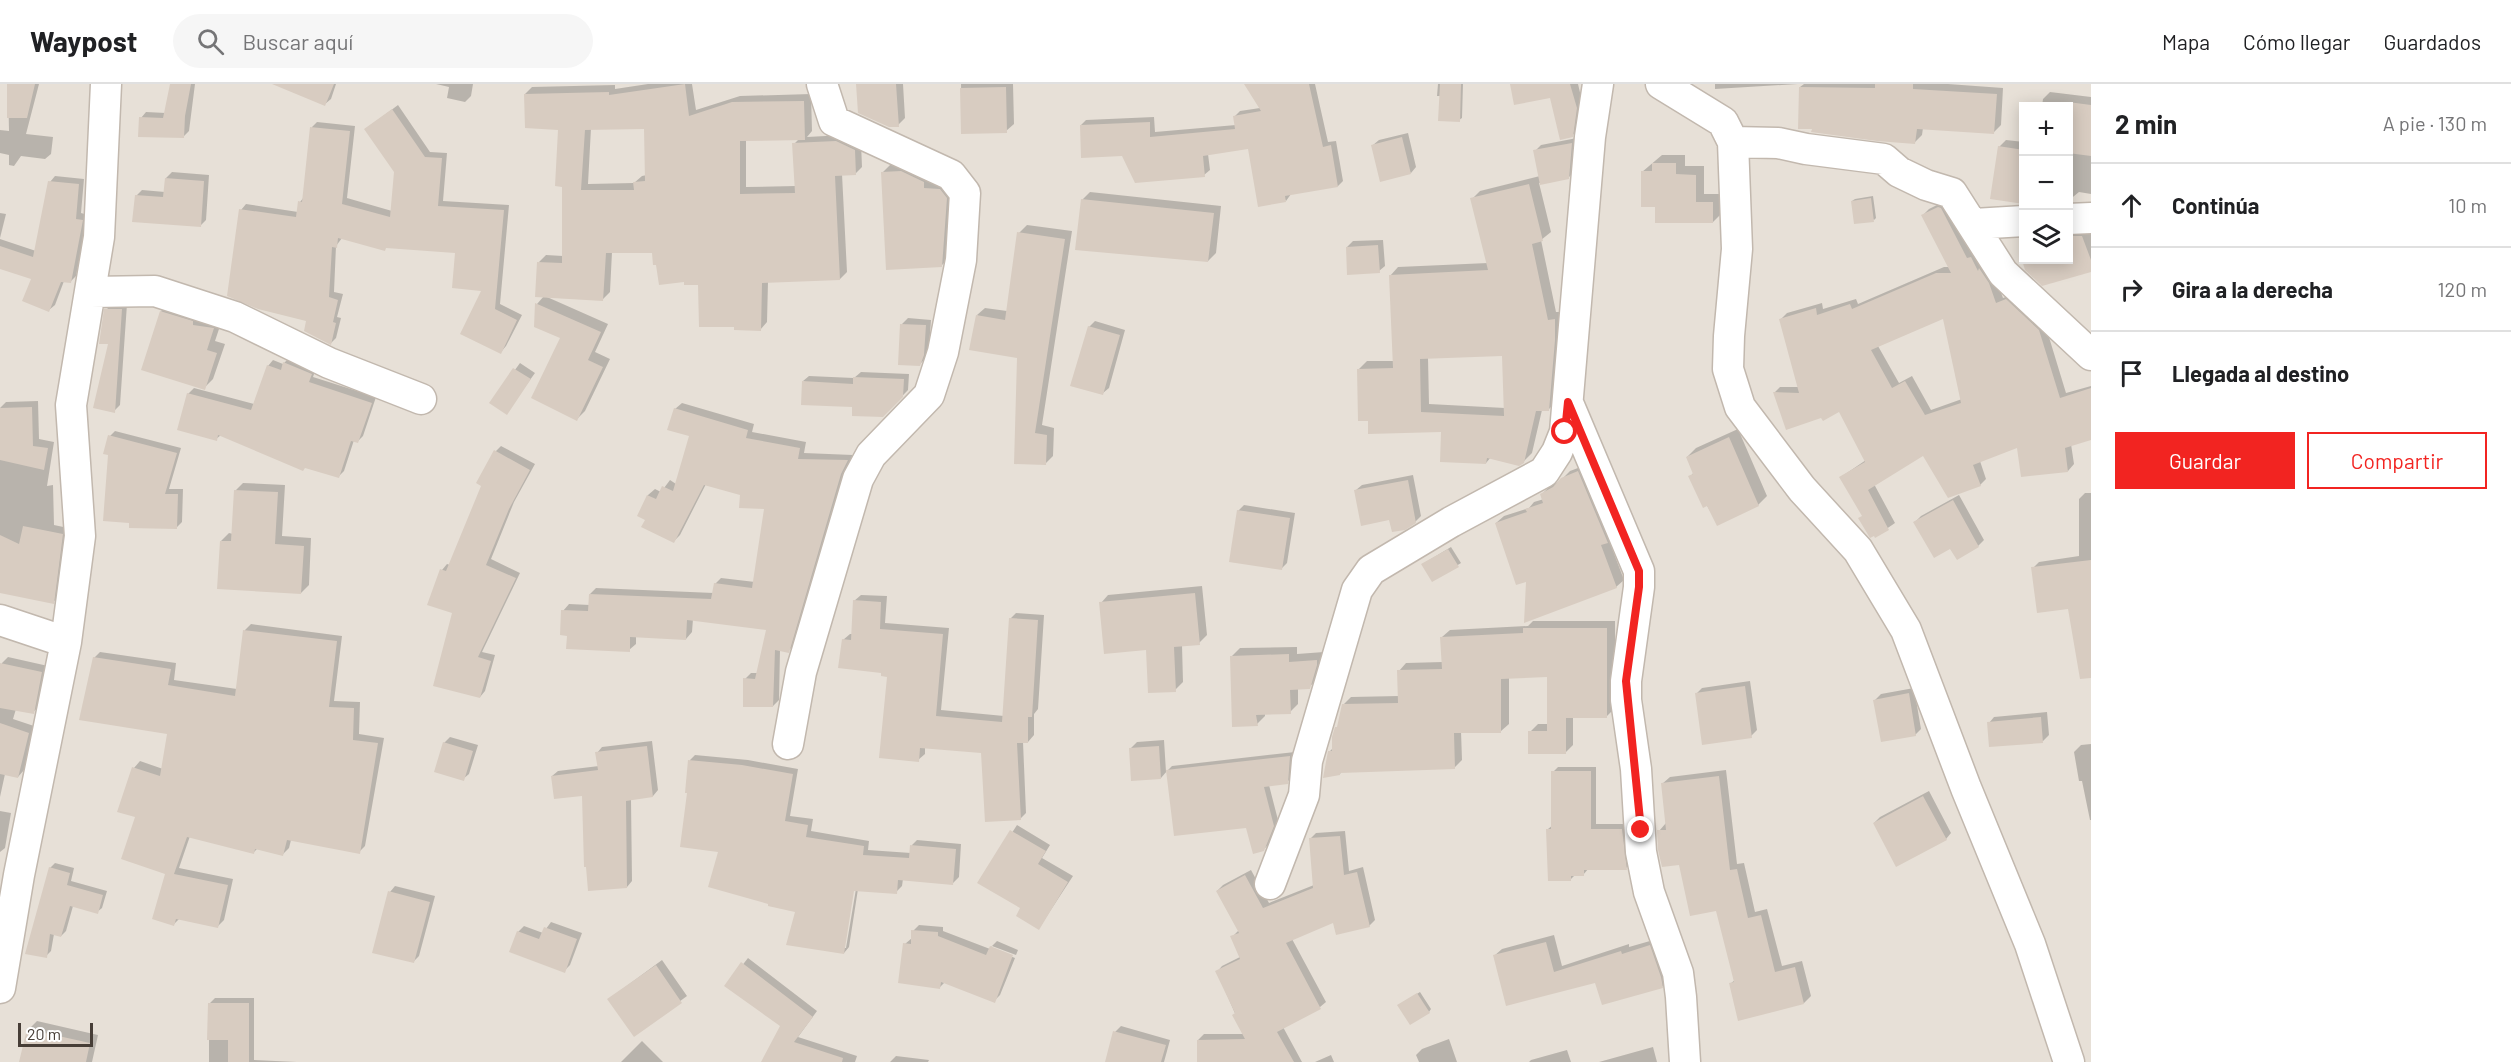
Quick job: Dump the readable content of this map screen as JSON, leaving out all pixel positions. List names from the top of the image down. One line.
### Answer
{"scale_bar":"20 m","page":{"header":"Waypost","search":"Buscar aquí","nav":["Mapa","Cómo llegar","Guardados"],"heading":["2 min","A pie · 130 m"],"map_buttons":["+","−"],"list":[["Continúa","10 m"],["Gira a la derecha","120 m"],"Llegada al destino"],"buttons":["Guardar","Compartir"],"scale":"20 m"}}
